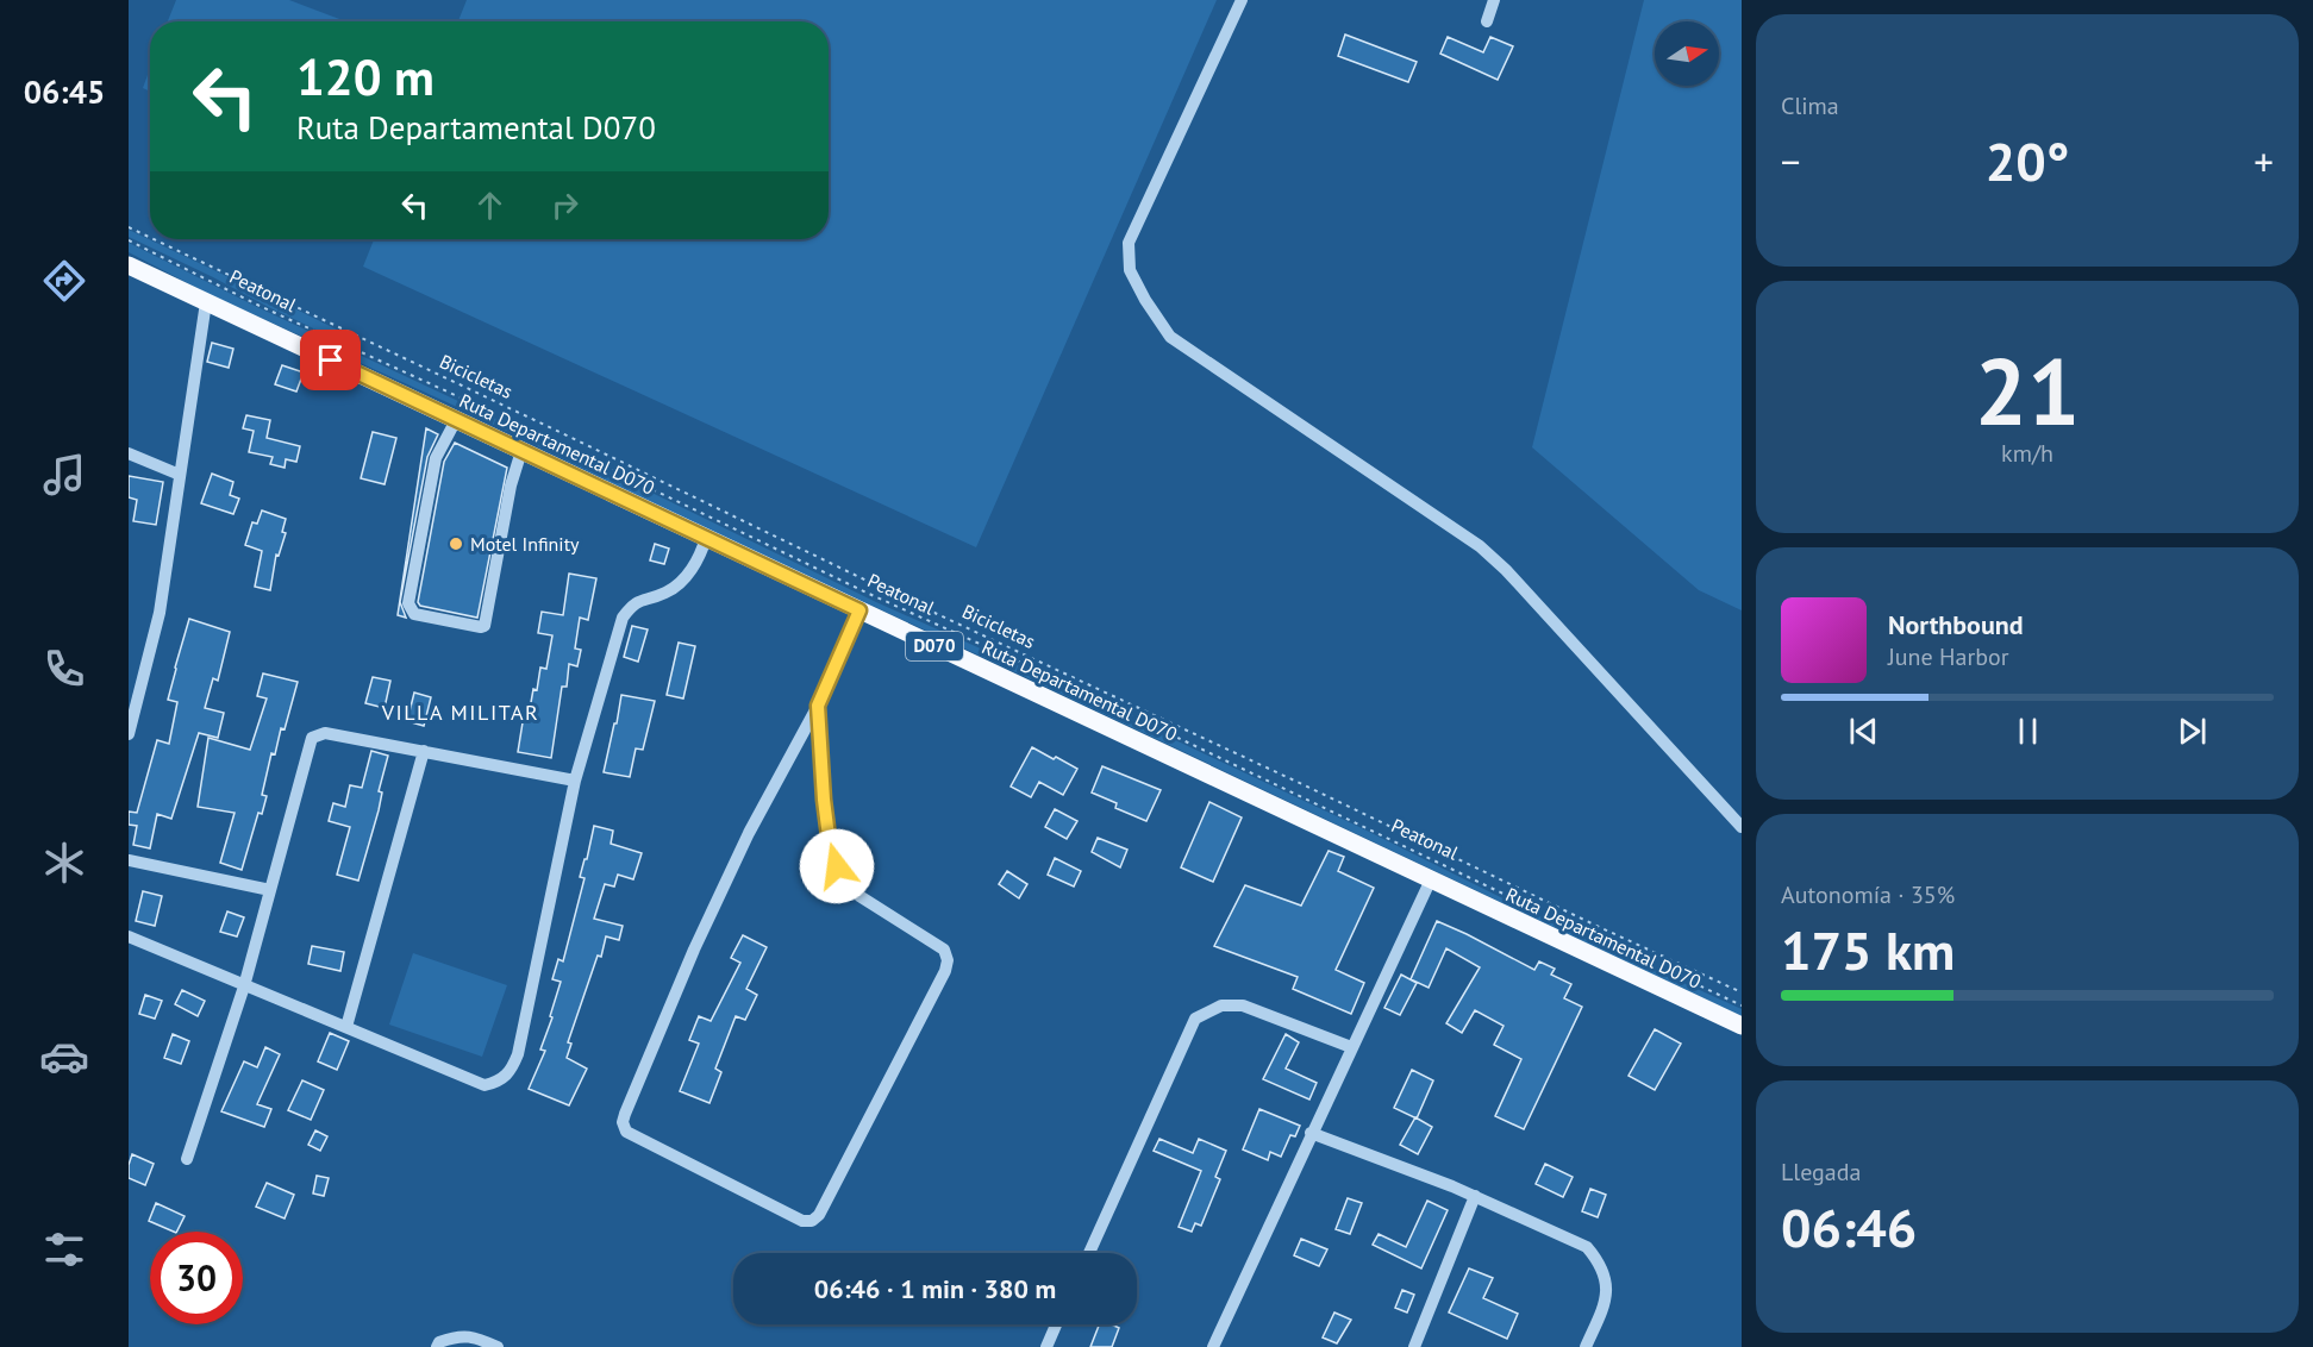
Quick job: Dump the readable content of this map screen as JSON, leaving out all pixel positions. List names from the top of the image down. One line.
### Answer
{"streets":{"main road":["Ruta Departamental D070","D070"],"path":["Peatonal","Bicicletas"]},"districts":["VILLA MILITAR"],"places":["Motel Infinity"],"north":"right","page":{"tabs":"06:45","tile":["Clima",["21","km/h"],["Autonomía · 35%","175 km"],["Llegada","06:46"]],"turn":["120 m","Ruta Departamental D070"],"heat":["−","20°","+"],"song":["Northbound","June Harbor"],"limit":"30","trip":"06:46 · 1 min · 380 m"}}
